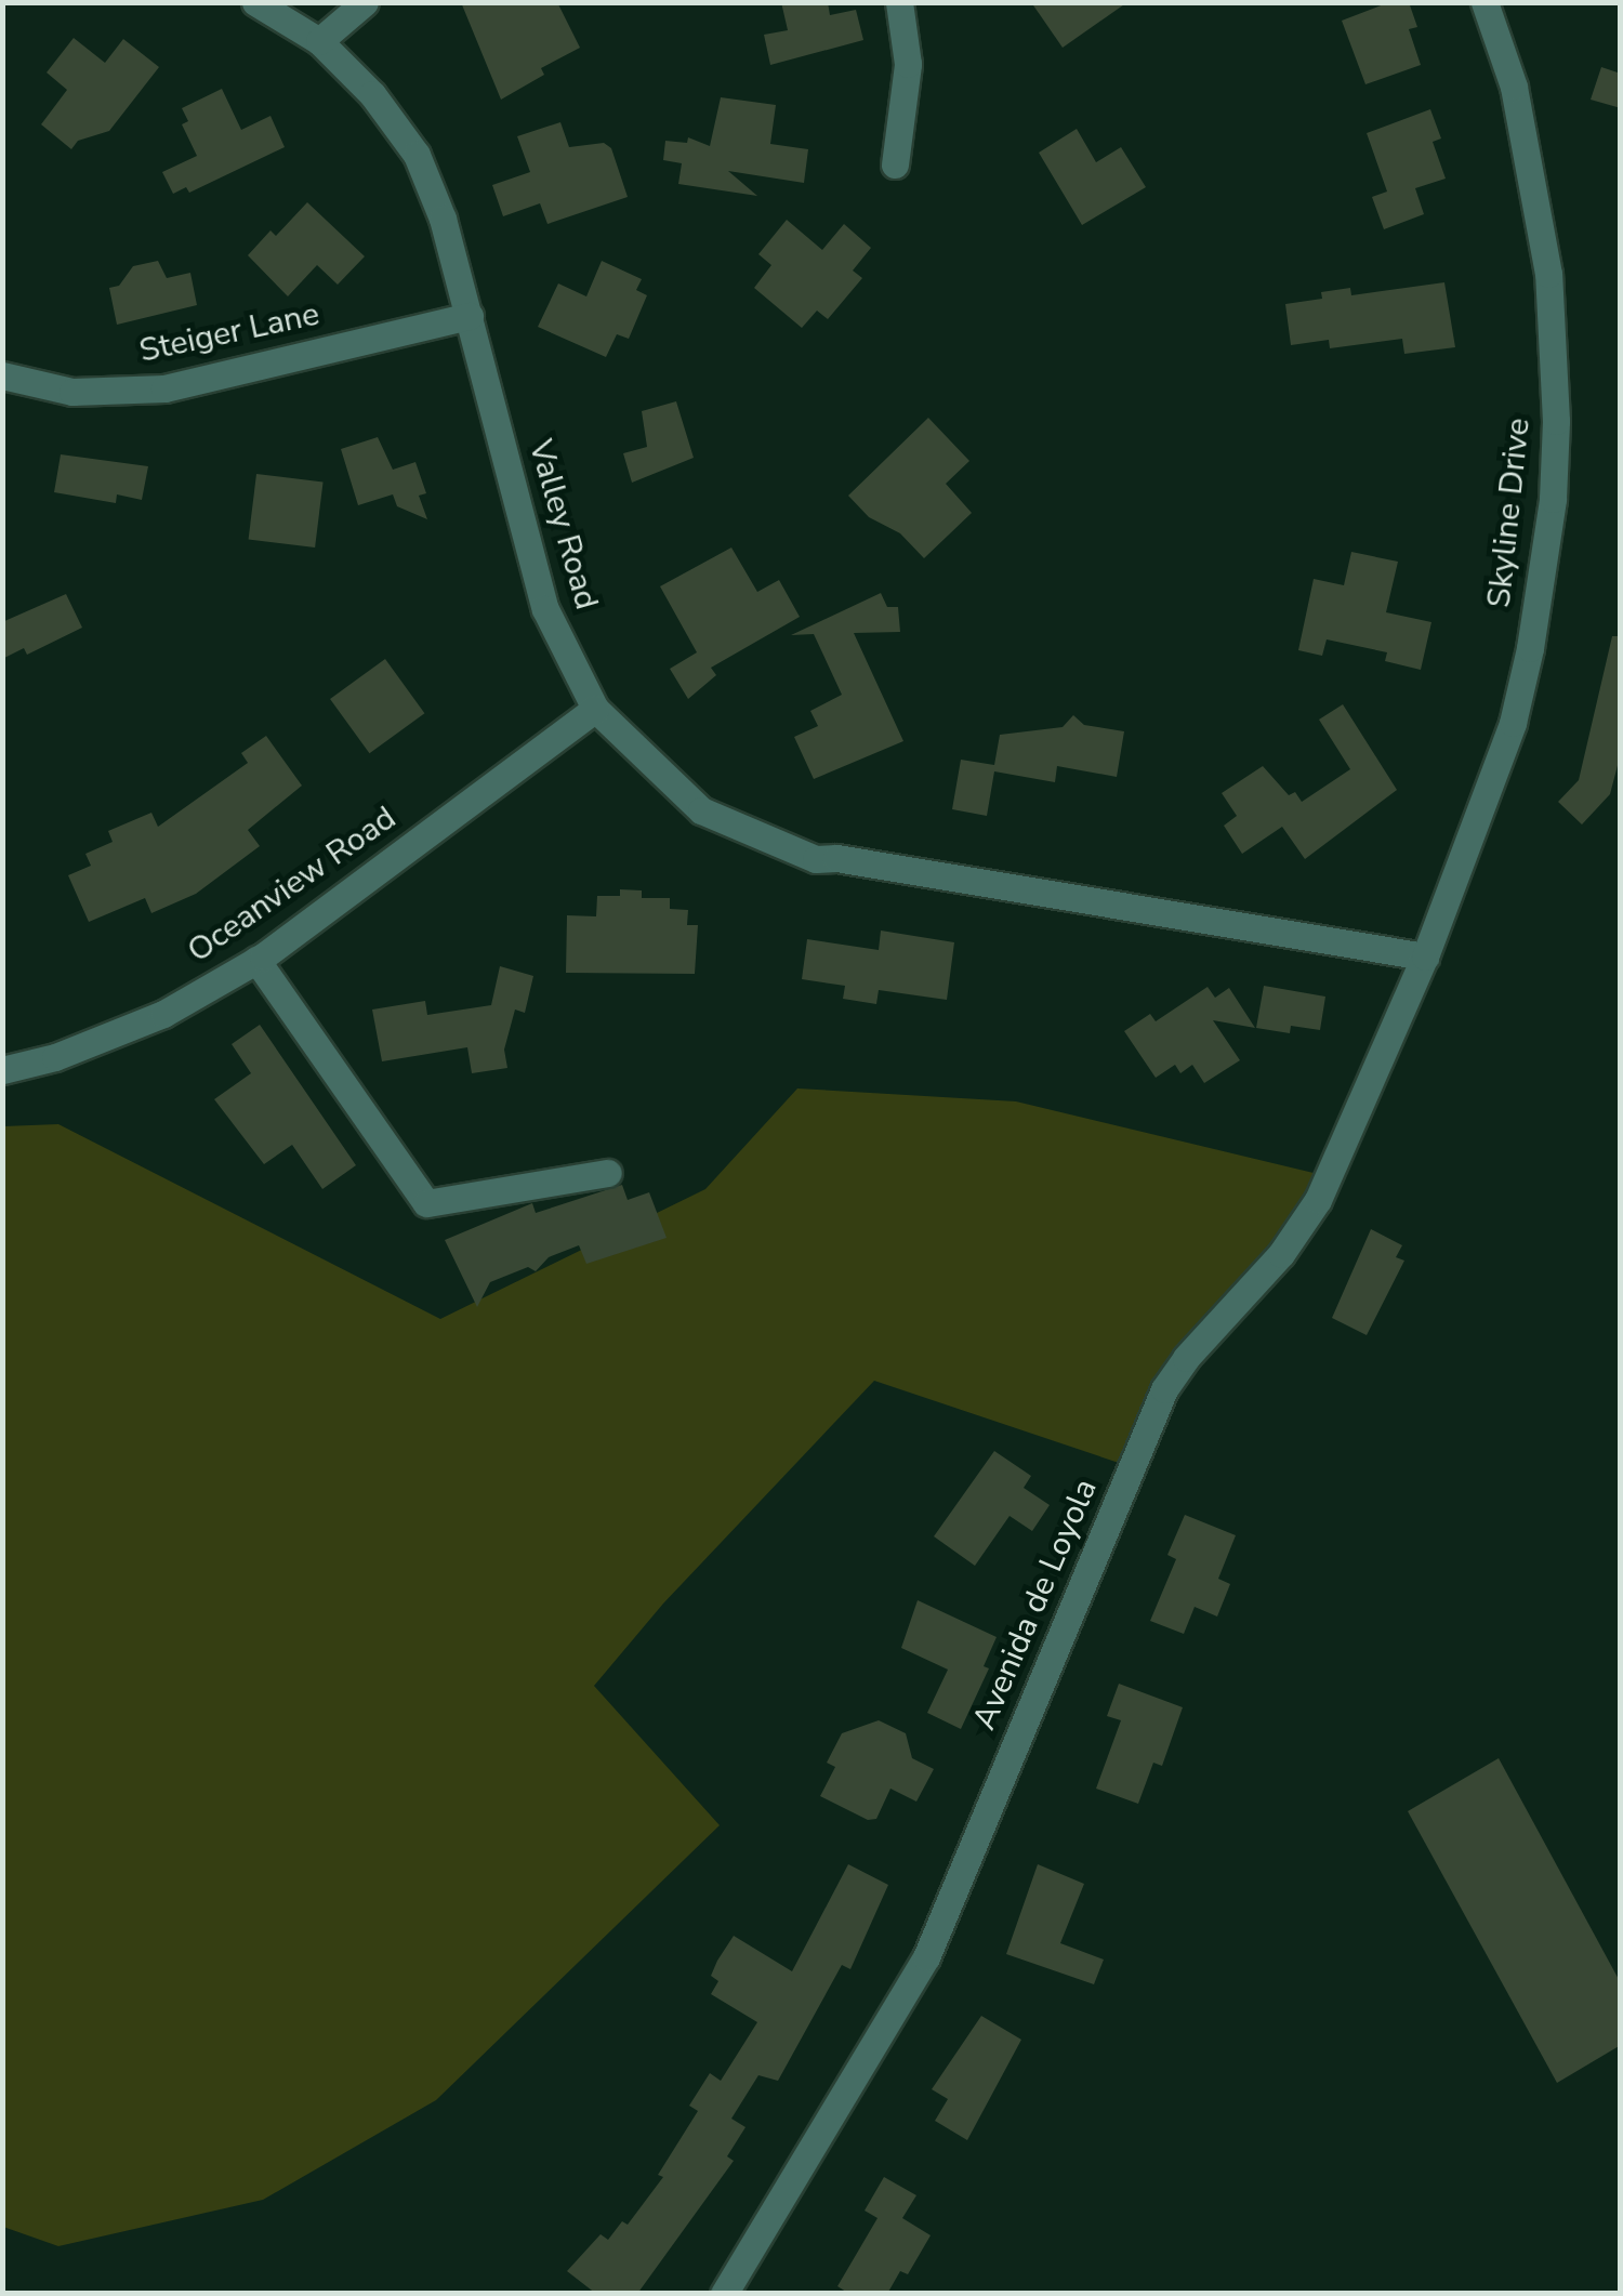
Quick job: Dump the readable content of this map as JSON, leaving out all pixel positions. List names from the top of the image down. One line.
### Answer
{"streets":{"street":["Steiger Lane","Skyline Drive","Valley Road","Oceanview Road","Avenida de Loyola"]},"crossings":[["Steiger Lane","Valley Road"],["Skyline Drive","Valley Road"],["Skyline Drive","Avenida de Loyola"],["Valley Road","Oceanview Road"],["Valley Road","Avenida de Loyola"]]}
